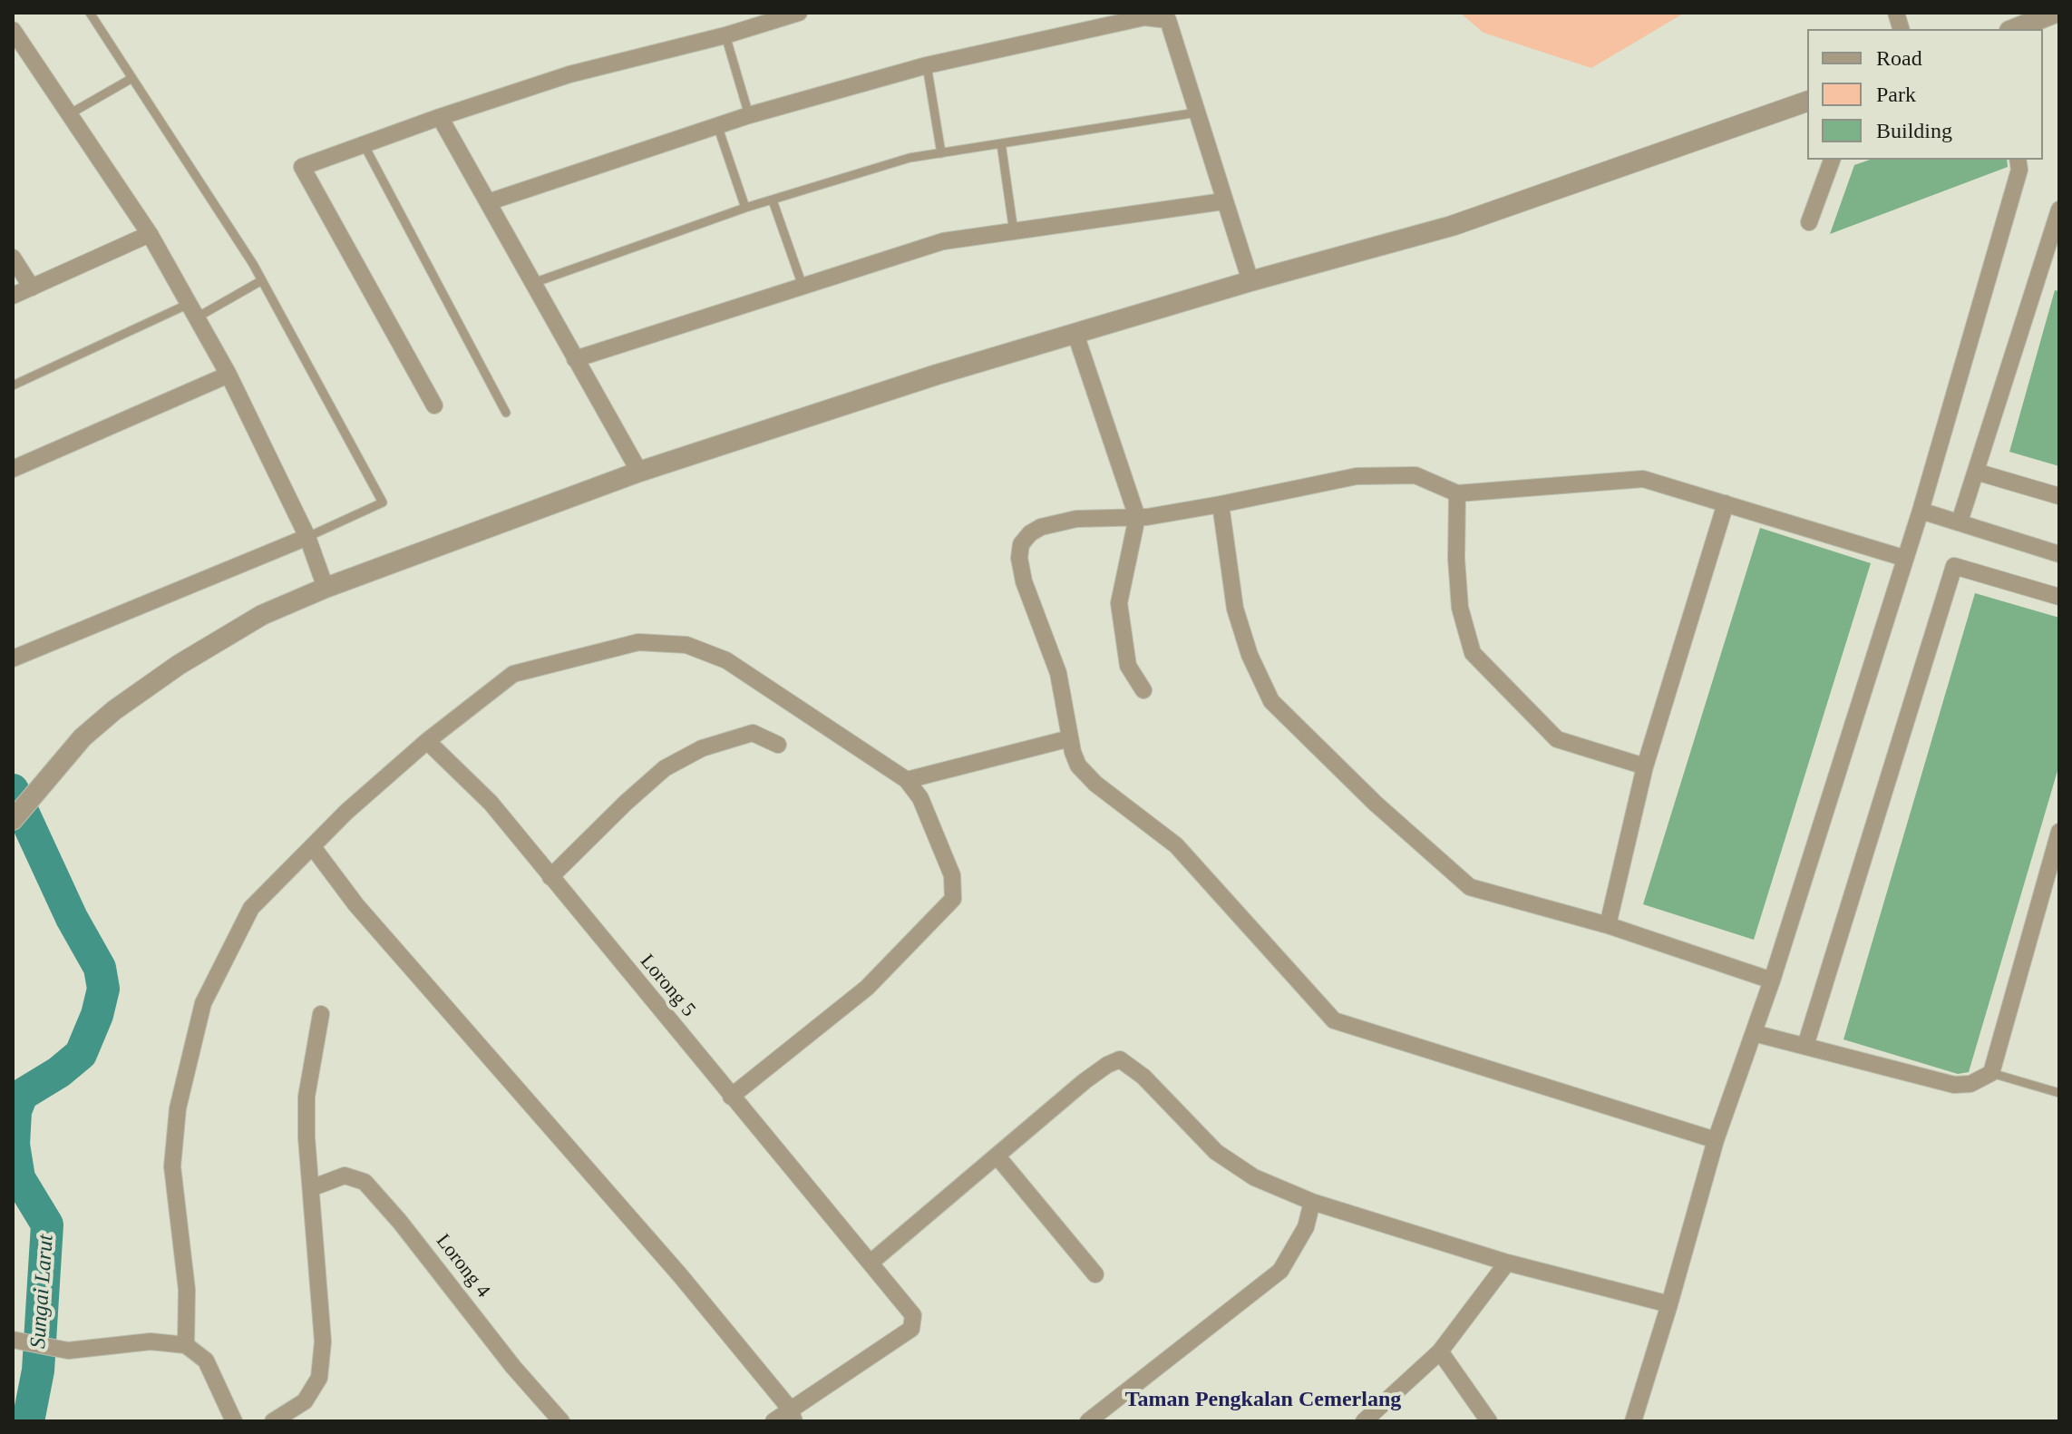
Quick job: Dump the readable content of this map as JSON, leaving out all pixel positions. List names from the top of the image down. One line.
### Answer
{"streets":{"street":["Lorong 5","Lorong 4"]},"districts":["Taman Pengkalan Cemerlang"],"water":["Sungai Larut"],"legend":["Road","Park","Building"]}
